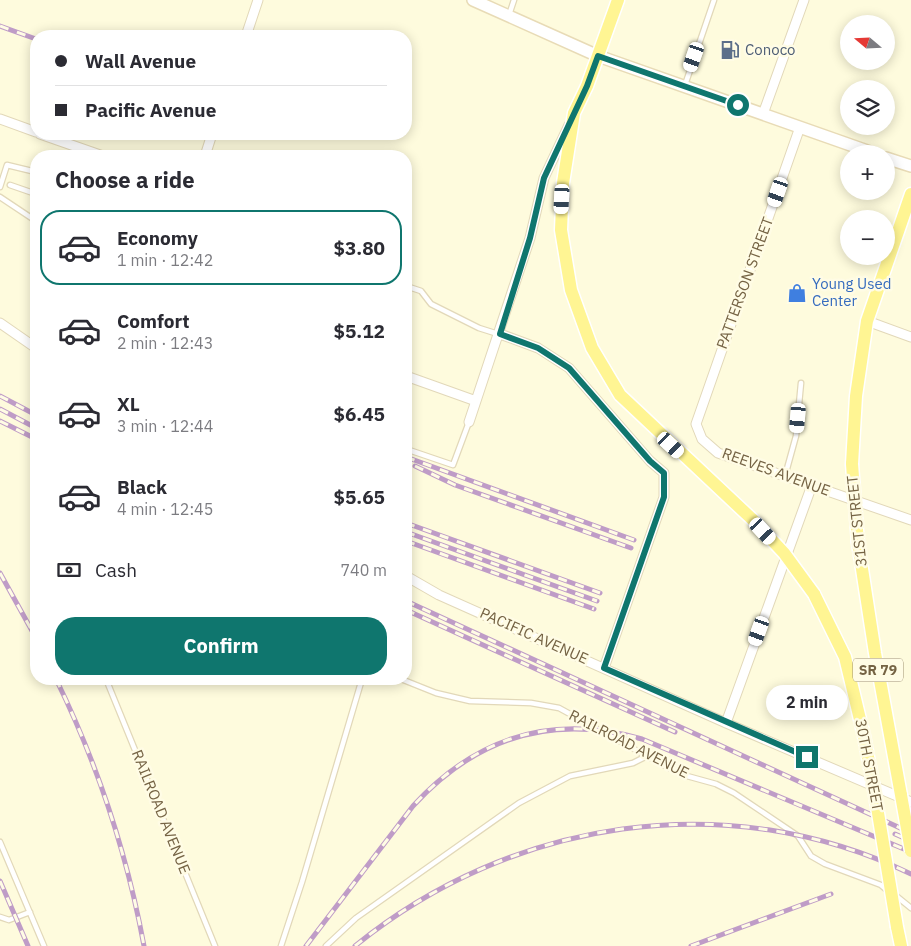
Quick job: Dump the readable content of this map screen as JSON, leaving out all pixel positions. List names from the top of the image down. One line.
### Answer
{"streets":{"main road":["31ST STREET","SR 79","30TH STREET"],"street":["PATTERSON STREET","REEVES AVENUE","PACIFIC AVENUE"],"lane":["RAILROAD AVENUE"]},"crossings":[["PATTERSON STREET","REEVES AVENUE"],["31ST STREET","PACIFIC AVENUE"]],"places":{"fuel station":["Conoco"],"shop":["Young Used Center"]},"north":"left","page":{"map_buttons":["+","−"],"banner":["Wall Avenue","Pacific Avenue"],"heading":"Choose a ride","list":[{"name":"Economy","note":"1 min · 12:42","value":"$3.80"},{"name":"Comfort","note":"2 min · 12:43","value":"$5.12"},{"name":"XL","note":"3 min · 12:44","value":"$6.45"},{"name":"Black","note":"4 min · 12:45","value":"$5.65"}],"pay":["Cash","740 m"],"buttons":"Confirm","bubble":"2 min"}}
